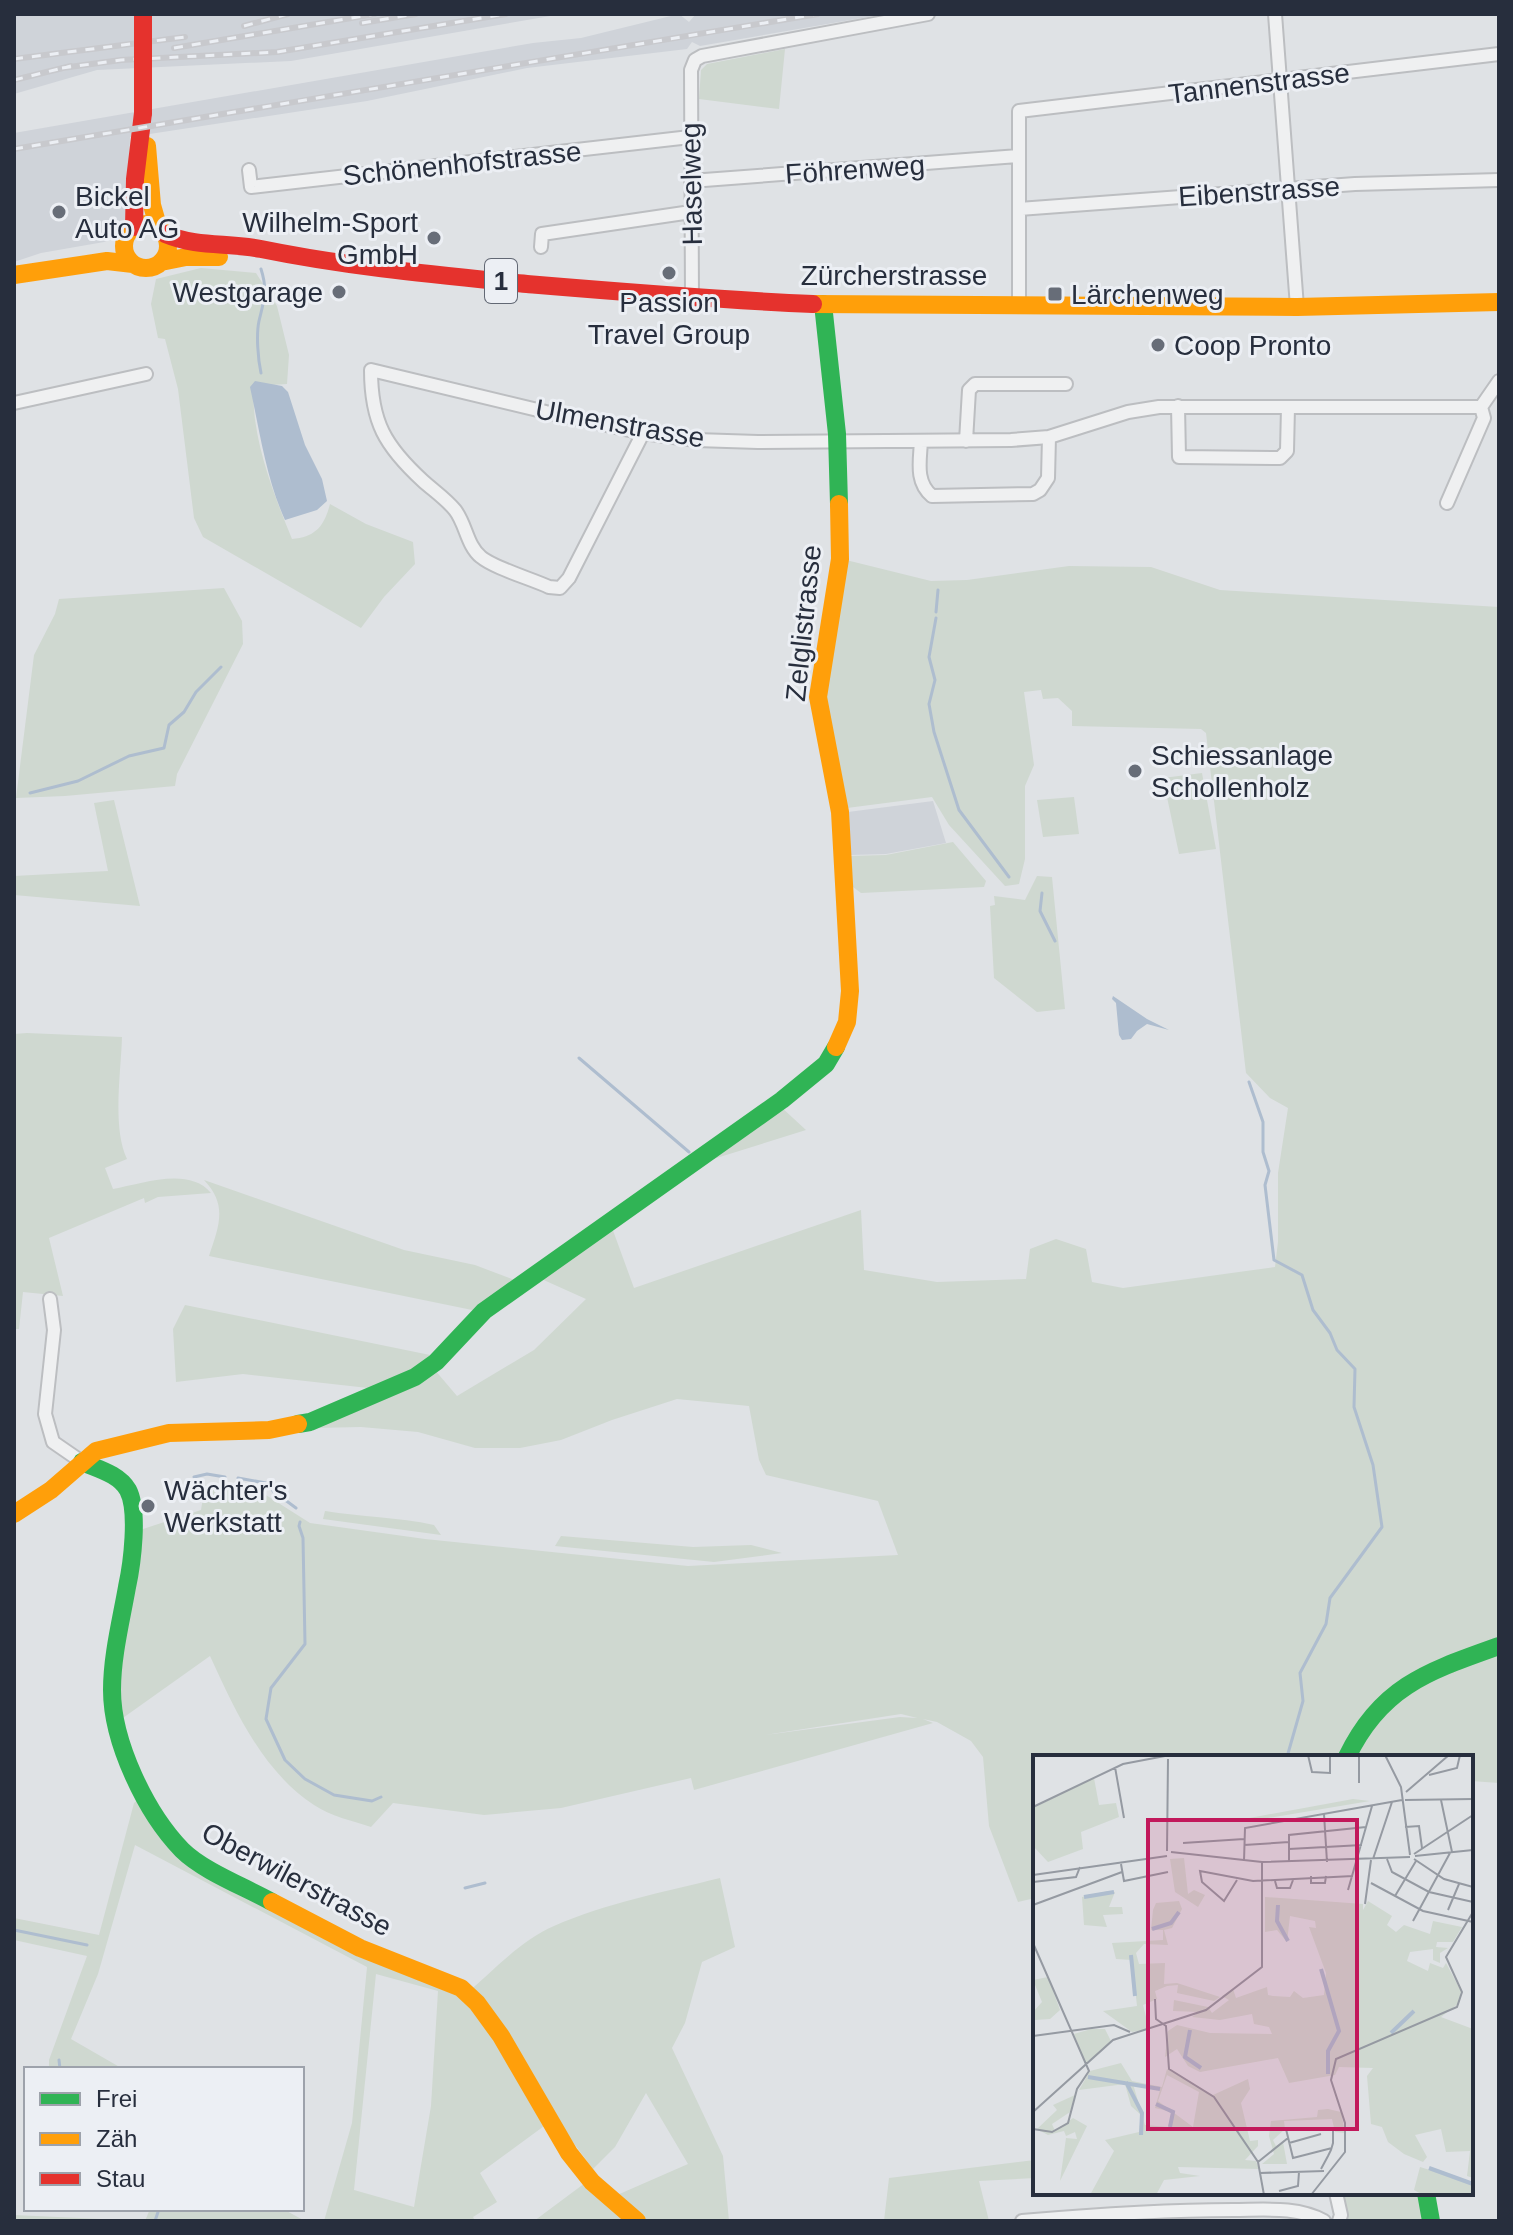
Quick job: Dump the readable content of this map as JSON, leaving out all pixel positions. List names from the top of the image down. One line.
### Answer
{"streets":{"street":["Tannenstrasse","Schönenhofstrasse","Föhrenweg","Haselweg","Eibenstrasse","Zürcherstrasse","1","Ulmenstrasse","Zelglistrasse","Oberwilerstrasse"]},"crossings":[["Tannenstrasse","Föhrenweg"],["Schönenhofstrasse","Haselweg"],["Föhrenweg","Haselweg"],["Haselweg","Zürcherstrasse"],["Zürcherstrasse","Zelglistrasse"],["Ulmenstrasse","Zelglistrasse"],["Zelglistrasse","Oberwilerstrasse"]],"places":{"other":["Bickel Auto AG","Wilhelm-Sport GmbH","Passion Travel Group","Westgarage","Coop Pronto","Schiessanlage Schollenholz","Wächter's Werkstatt"],"transit":["Lärchenweg"]},"legend":["Frei","Zäh","Stau"]}
